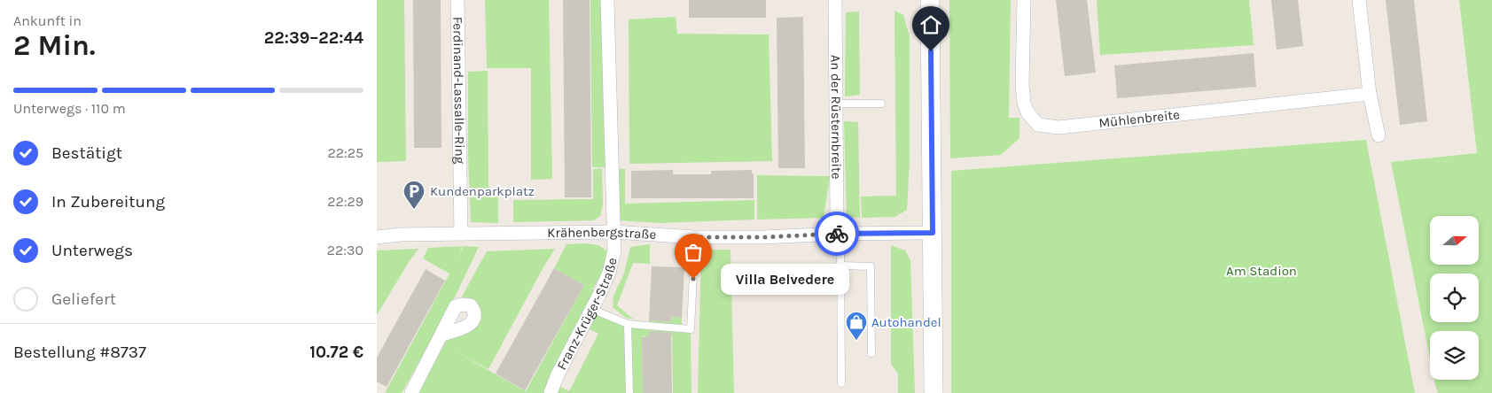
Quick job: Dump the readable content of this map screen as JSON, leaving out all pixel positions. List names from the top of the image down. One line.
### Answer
{"streets":{"street":["Ferdinand-Lassalle-Ring","An der Rüsternbreite","Mühlenbreite","Krähenbergstraße","Franz-Krüger-Straße"]},"crossings":[["Ferdinand-Lassalle-Ring","Krähenbergstraße"],["An der Rüsternbreite","Krähenbergstraße"],["Krähenbergstraße","Franz-Krüger-Straße"]],"parks":["Am Stadion"],"places":{"parking":["Kundenparkplatz"],"other":["Villa Belvedere"],"shop":["Autohandel"]},"north":"right","page":{"heading":["2 Min.","Ankunft in","22:39–22:44"],"panel":["Bestellung #8737","10.72 €"],"bar":"Unterwegs · 110 m","list":[["Bestätigt","22:25"],["In Zubereitung","22:29"],["Unterwegs","22:30"],"Geliefert"],"bubble":"Villa Belvedere"}}
